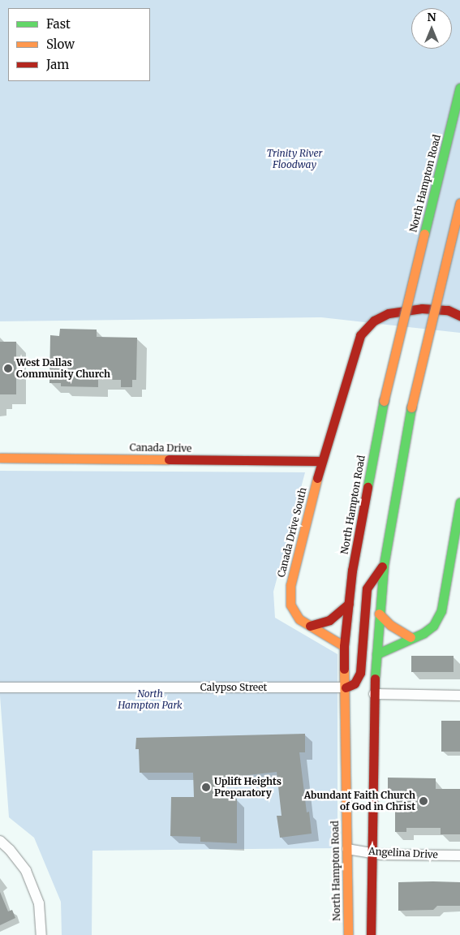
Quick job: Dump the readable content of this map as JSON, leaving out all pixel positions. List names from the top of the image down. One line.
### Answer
{"streets":{"main road":["North Hampton Road","Canada Drive","Canada Drive South"],"street":["Calypso Street","Angelina Drive"]},"crossings":[["North Hampton Road","Canada Drive South"],["North Hampton Road","Calypso Street"],["North Hampton Road","Angelina Drive"],["Canada Drive","Canada Drive South"]],"parks":["Trinity River Floodway","North Hampton Park"],"places":["West Dallas Community Church","Uplift Heights Preparatory","Abundant Faith Church of God in Christ"],"legend":["Fast","Slow","Jam"],"north":"top"}
